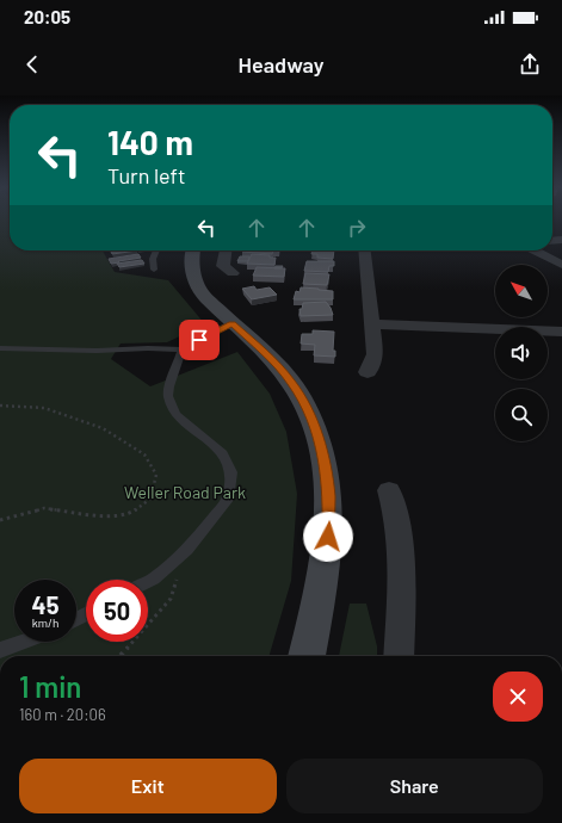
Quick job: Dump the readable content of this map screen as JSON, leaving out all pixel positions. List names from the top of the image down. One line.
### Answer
{"parks":["Weller Road Park"],"north":"top left","page":{"status":"20:05","header":"Headway","turn":["140 m","Turn left"],"speed":"45 km/h","limit":"50","heading":["1 min","160 m · 20:06"],"buttons":["Exit","Share"]}}
